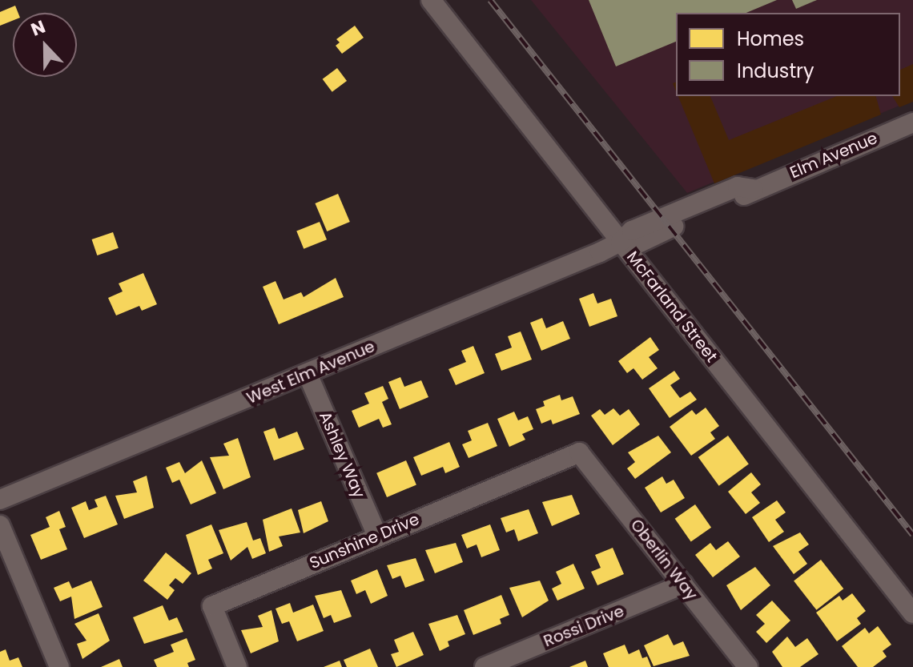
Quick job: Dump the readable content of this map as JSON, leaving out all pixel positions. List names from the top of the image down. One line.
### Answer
{"streets":{"street":["Elm Avenue","McFarland Street","West Elm Avenue","Ashley Way","Sunshine Drive","Oberlin Way","Rossi Drive"]},"crossings":[["Elm Avenue","West Elm Avenue"],["McFarland Street","West Elm Avenue"],["West Elm Avenue","Ashley Way"],["Ashley Way","Sunshine Drive"],["Sunshine Drive","Oberlin Way"],["Oberlin Way","Rossi Drive"]],"legend":["Homes","Industry"],"north":"top"}
